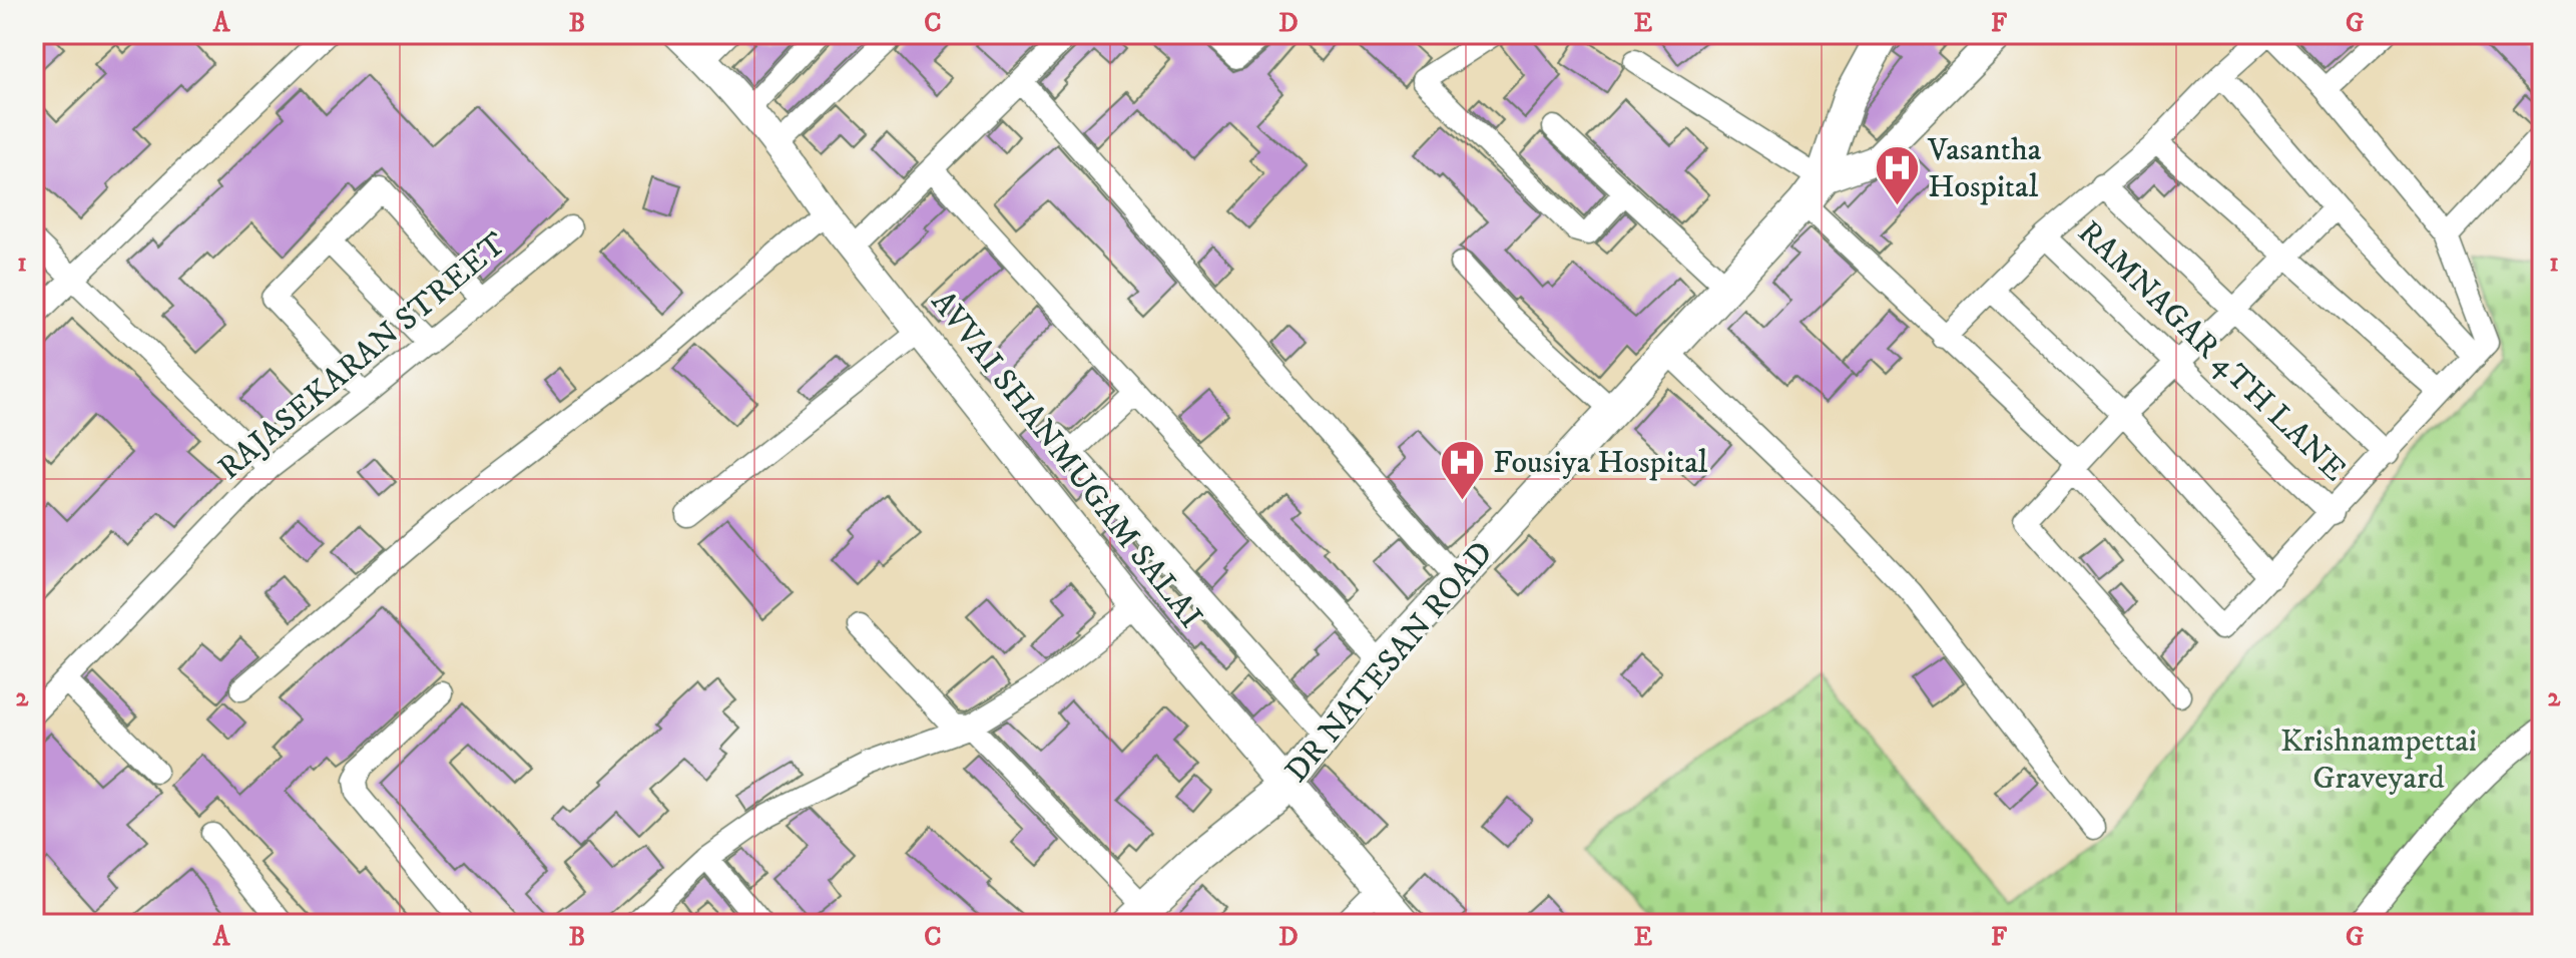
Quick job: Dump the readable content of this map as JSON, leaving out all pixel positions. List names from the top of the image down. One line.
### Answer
{"streets":{"main road":["DR NATESAN ROAD"],"street":["RAMNAGAR 4TH LANE","RAJASEKARAN STREET","AVVAI SHANMUGAM SALAI"]},"crossings":[["AVVAI SHANMUGAM SALAI","DR NATESAN ROAD"]],"parks":["Krishnampettai Graveyard"],"places":{"hospital":["Vasantha Hospital","Fousiya Hospital"]},"grid":{"columns":["A","B","C","D","E","F","G"],"rows":["1","2"]}}
